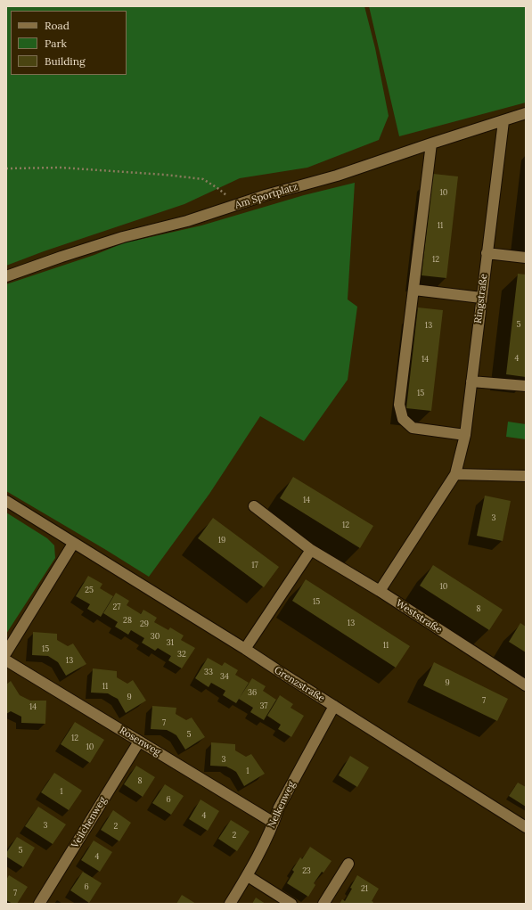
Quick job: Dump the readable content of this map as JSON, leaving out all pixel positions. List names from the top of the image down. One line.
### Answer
{"streets":{"street":["Am Sportplatz","Ringstraße","Weststraße","Grenzstraße","Rosenweg","Nelkenweg","Veilchenweg"]},"crossings":[["Am Sportplatz","Ringstraße"],["Ringstraße","Weststraße"],["Grenzstraße","Nelkenweg"],["Rosenweg","Nelkenweg"],["Rosenweg","Veilchenweg"]],"house_numbers":["10","11","12","5","13","4","14","15","14","3","12","19","17","10","25","15","27","8","28","13","29","30","31","11","15","32","13","33","34","9","11","36","9","7","37","14","7","5","12","10","3","1","8","1","6","4","3","2","2","5","4","23","6","21","7"],"legend":["Road","Park","Building"]}
